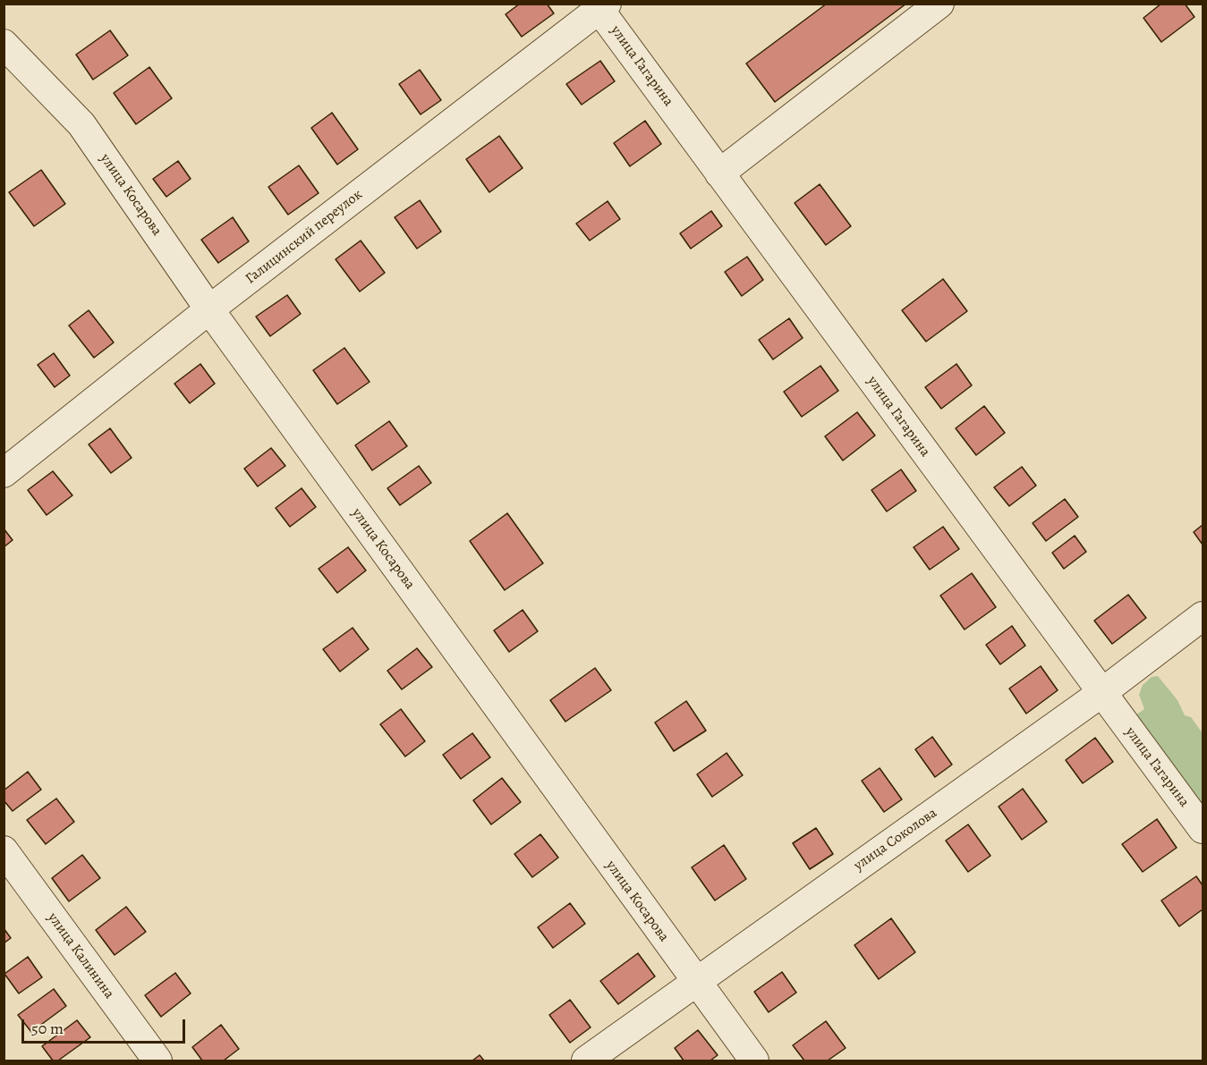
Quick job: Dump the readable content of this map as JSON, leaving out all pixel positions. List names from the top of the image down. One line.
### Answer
{"streets":{"street":["улица Гагарина","улица Косарова","Галицинский переулок","улица Соколова","улица Калинина"]},"crossings":[["улица Гагарина","Галицинский переулок"],["улица Гагарина","улица Соколова"],["улица Косарова","Галицинский переулок"],["улица Косарова","улица Соколова"]],"scale_bar":"50 m"}
